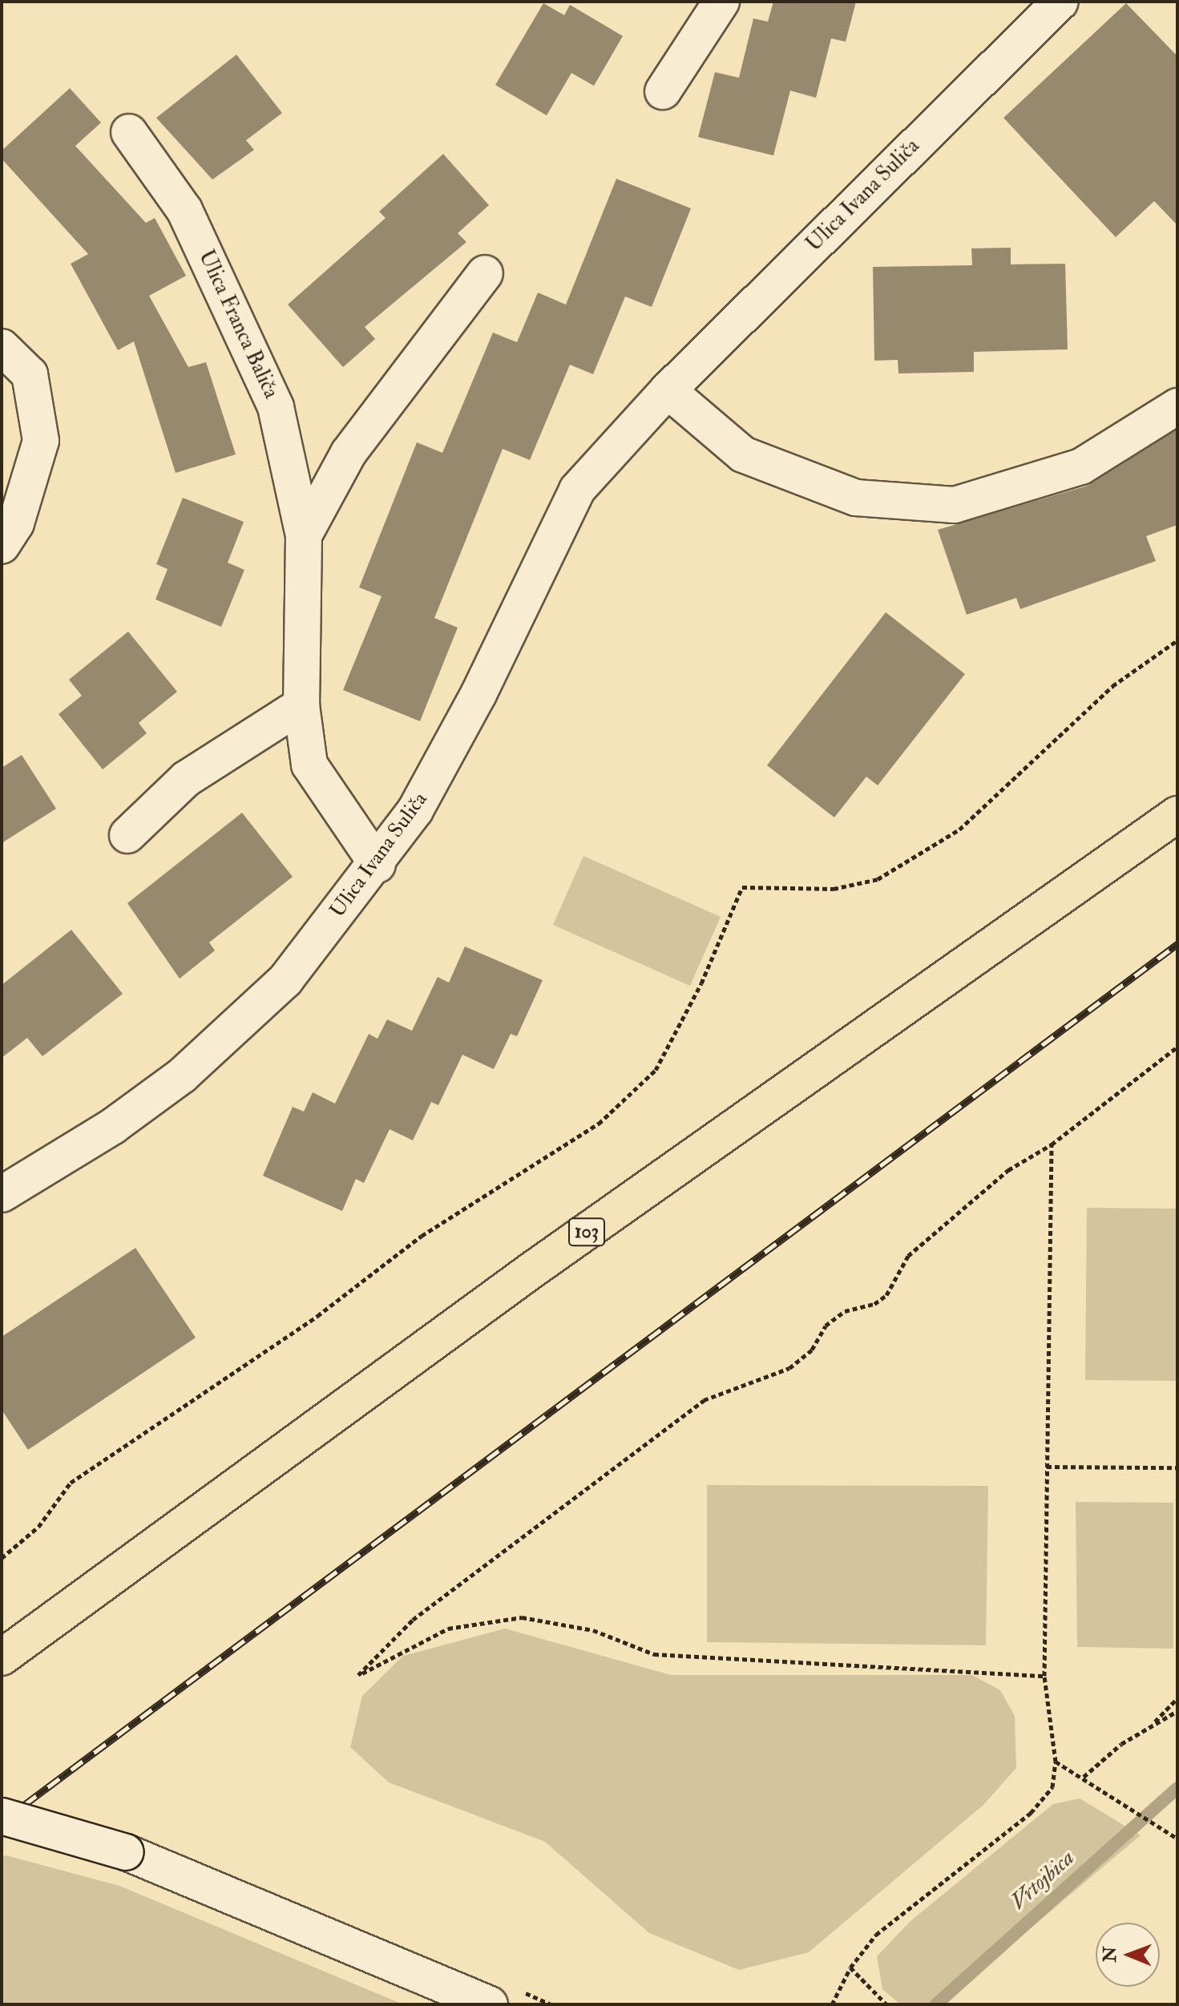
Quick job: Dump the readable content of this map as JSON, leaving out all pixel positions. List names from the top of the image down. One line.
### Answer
{"streets":{"main road":["103"],"street":["Ulica Ivana Suliča","Ulica Franca Baliča"]},"crossings":[["Ulica Ivana Suliča","Ulica Franca Baliča"]],"water":["Vrtojbica"],"north":"left"}
